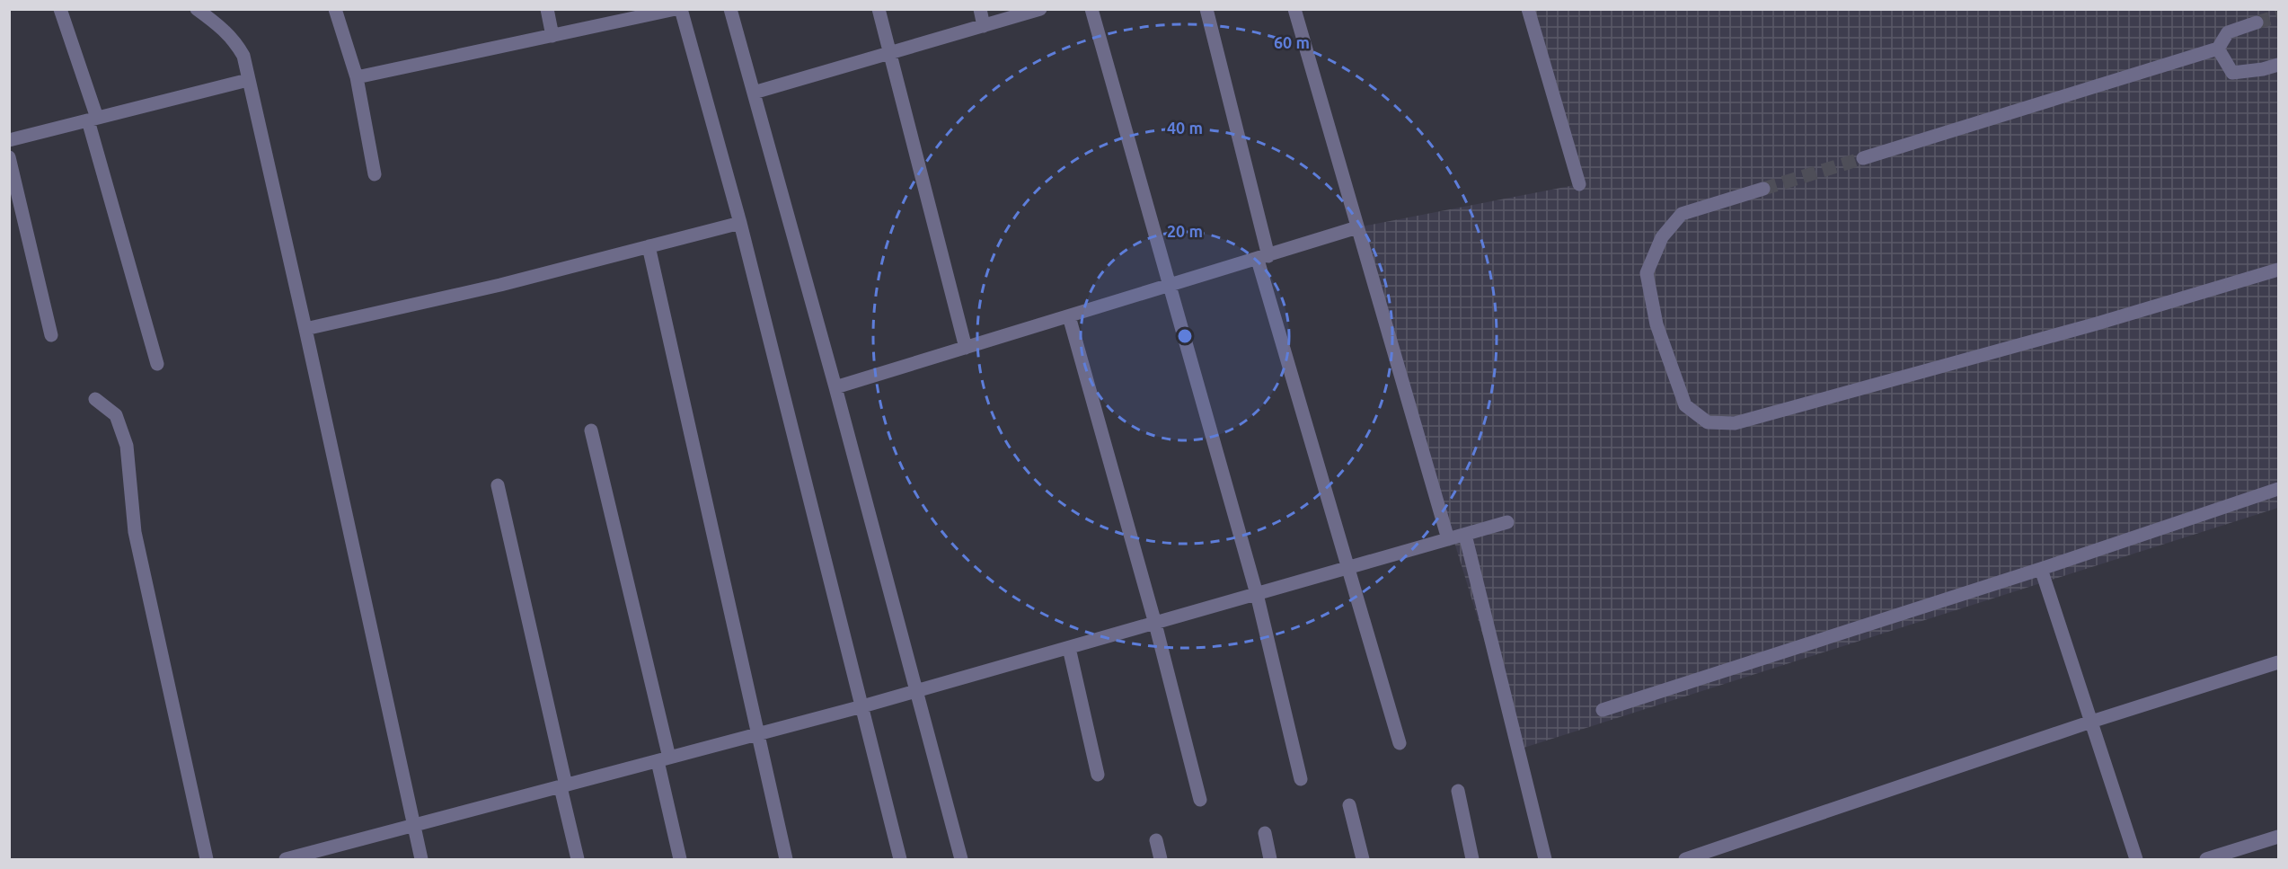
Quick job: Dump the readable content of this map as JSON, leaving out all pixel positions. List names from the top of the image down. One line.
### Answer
{"rings":["60 m","40 m","20 m"]}
